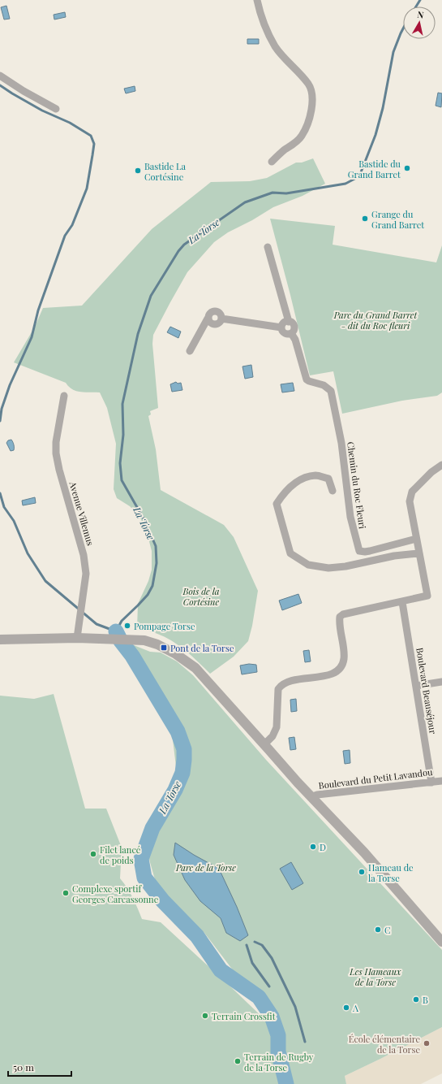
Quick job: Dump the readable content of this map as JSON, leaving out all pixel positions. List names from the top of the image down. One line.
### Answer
{"streets":{"street":["Chemin du Roc Fleuri","Avenue Villemus","Boulevard Beauséjour","Boulevard du Petit Lavandou"]},"crossings":[["Boulevard Beauséjour","Boulevard du Petit Lavandou"]],"water":["La Torse"],"parks":["Parc du Grand Barret - dit du Roc fleuri","Bois de la Cortésine","Parc de la Torse","Les Hameaux de la Torse"],"places":{"other":["Bastide du Grand Barret","Bastide La Cortésine","Grange du Grand Barret","Pompage Torse","D","Filet lancé de poids","Hameau de la Torse","Complexe sportif Georges Carcassonne","C","B","A","Terrain Crossfit","École élémentaire de la Torse","Terrain de Rugby de la Torse"],"transit":["Pont de la Torse"]},"scale_bar":"50 m","north":"top"}
